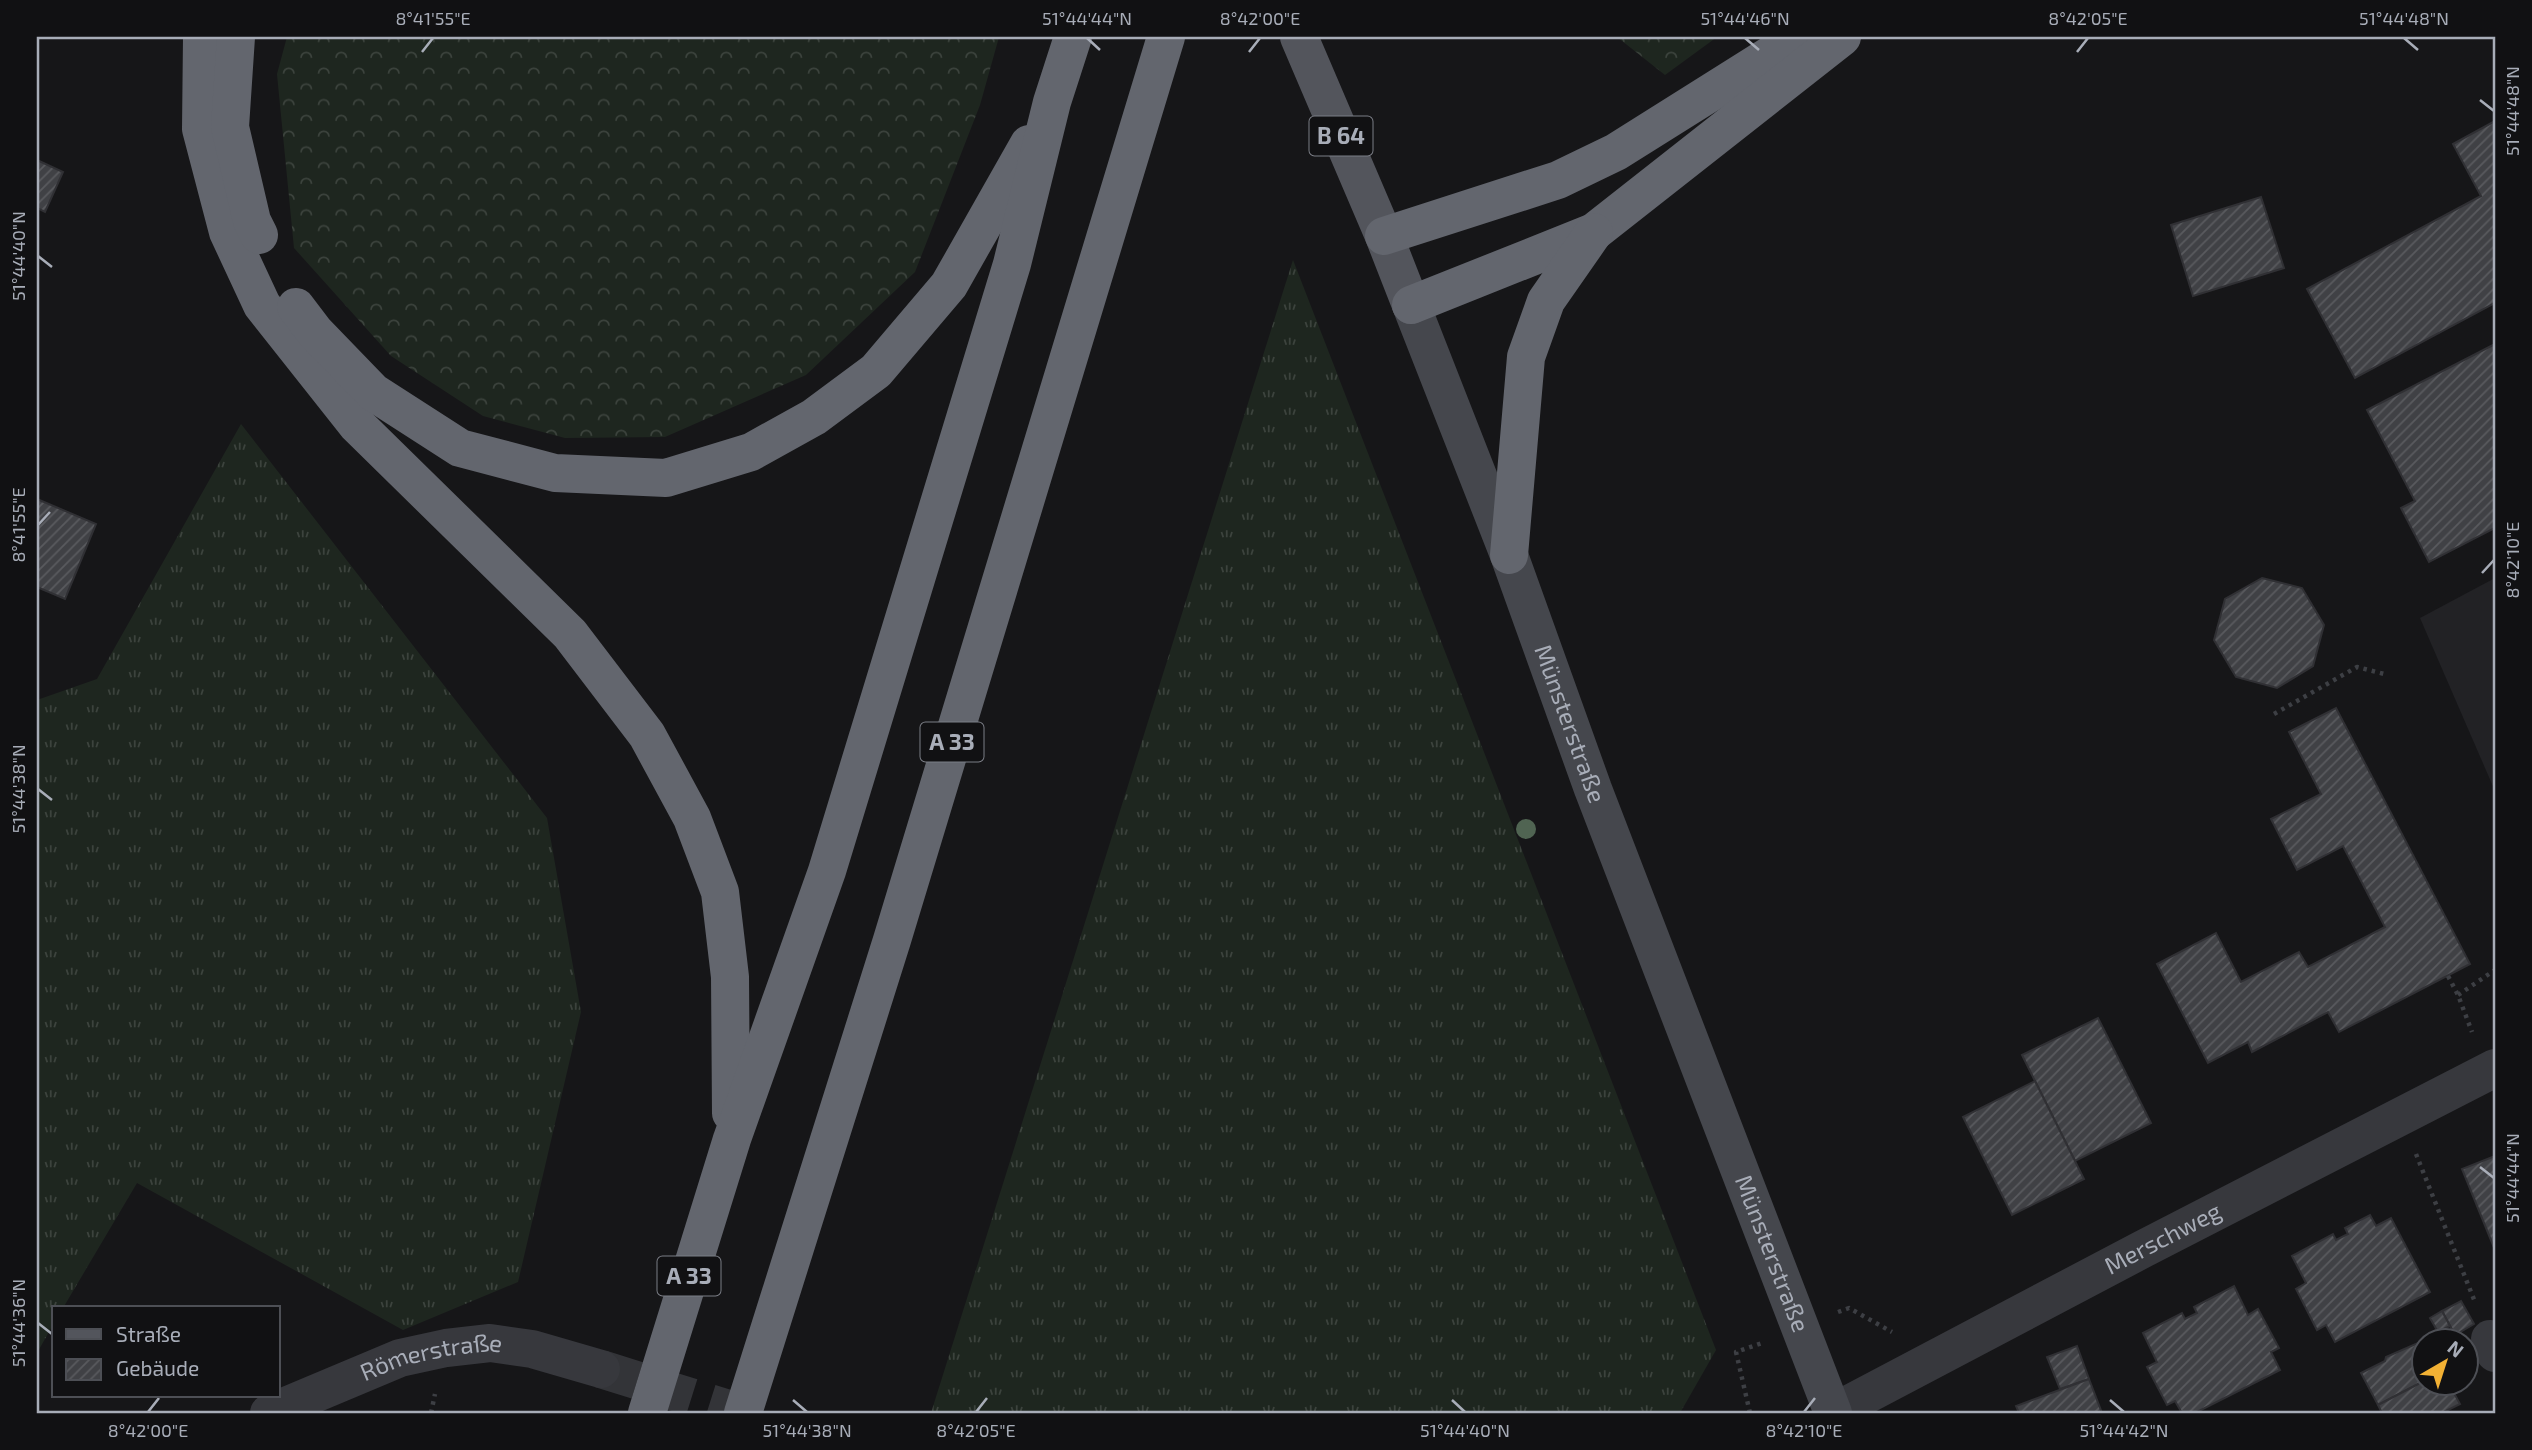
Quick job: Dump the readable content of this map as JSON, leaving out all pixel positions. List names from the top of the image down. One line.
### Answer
{"streets":{"highway":["A 33"],"main road":["B 64","Münsterstraße"],"street":["Merschweg","Römerstraße"]},"crossings":[["Münsterstraße","Merschweg"]],"legend":["Straße","Gebäude"],"north":"top right","coordinates":["8°41'55\"E","51°44'44\"N","8°42'00\"E","51°44'46\"N","8°42'05\"E","51°44'48\"N","51°44'40\"N","8°42'10\"E","51°44'38\"N","51°44'36\"N","51°44'42\"N"]}
